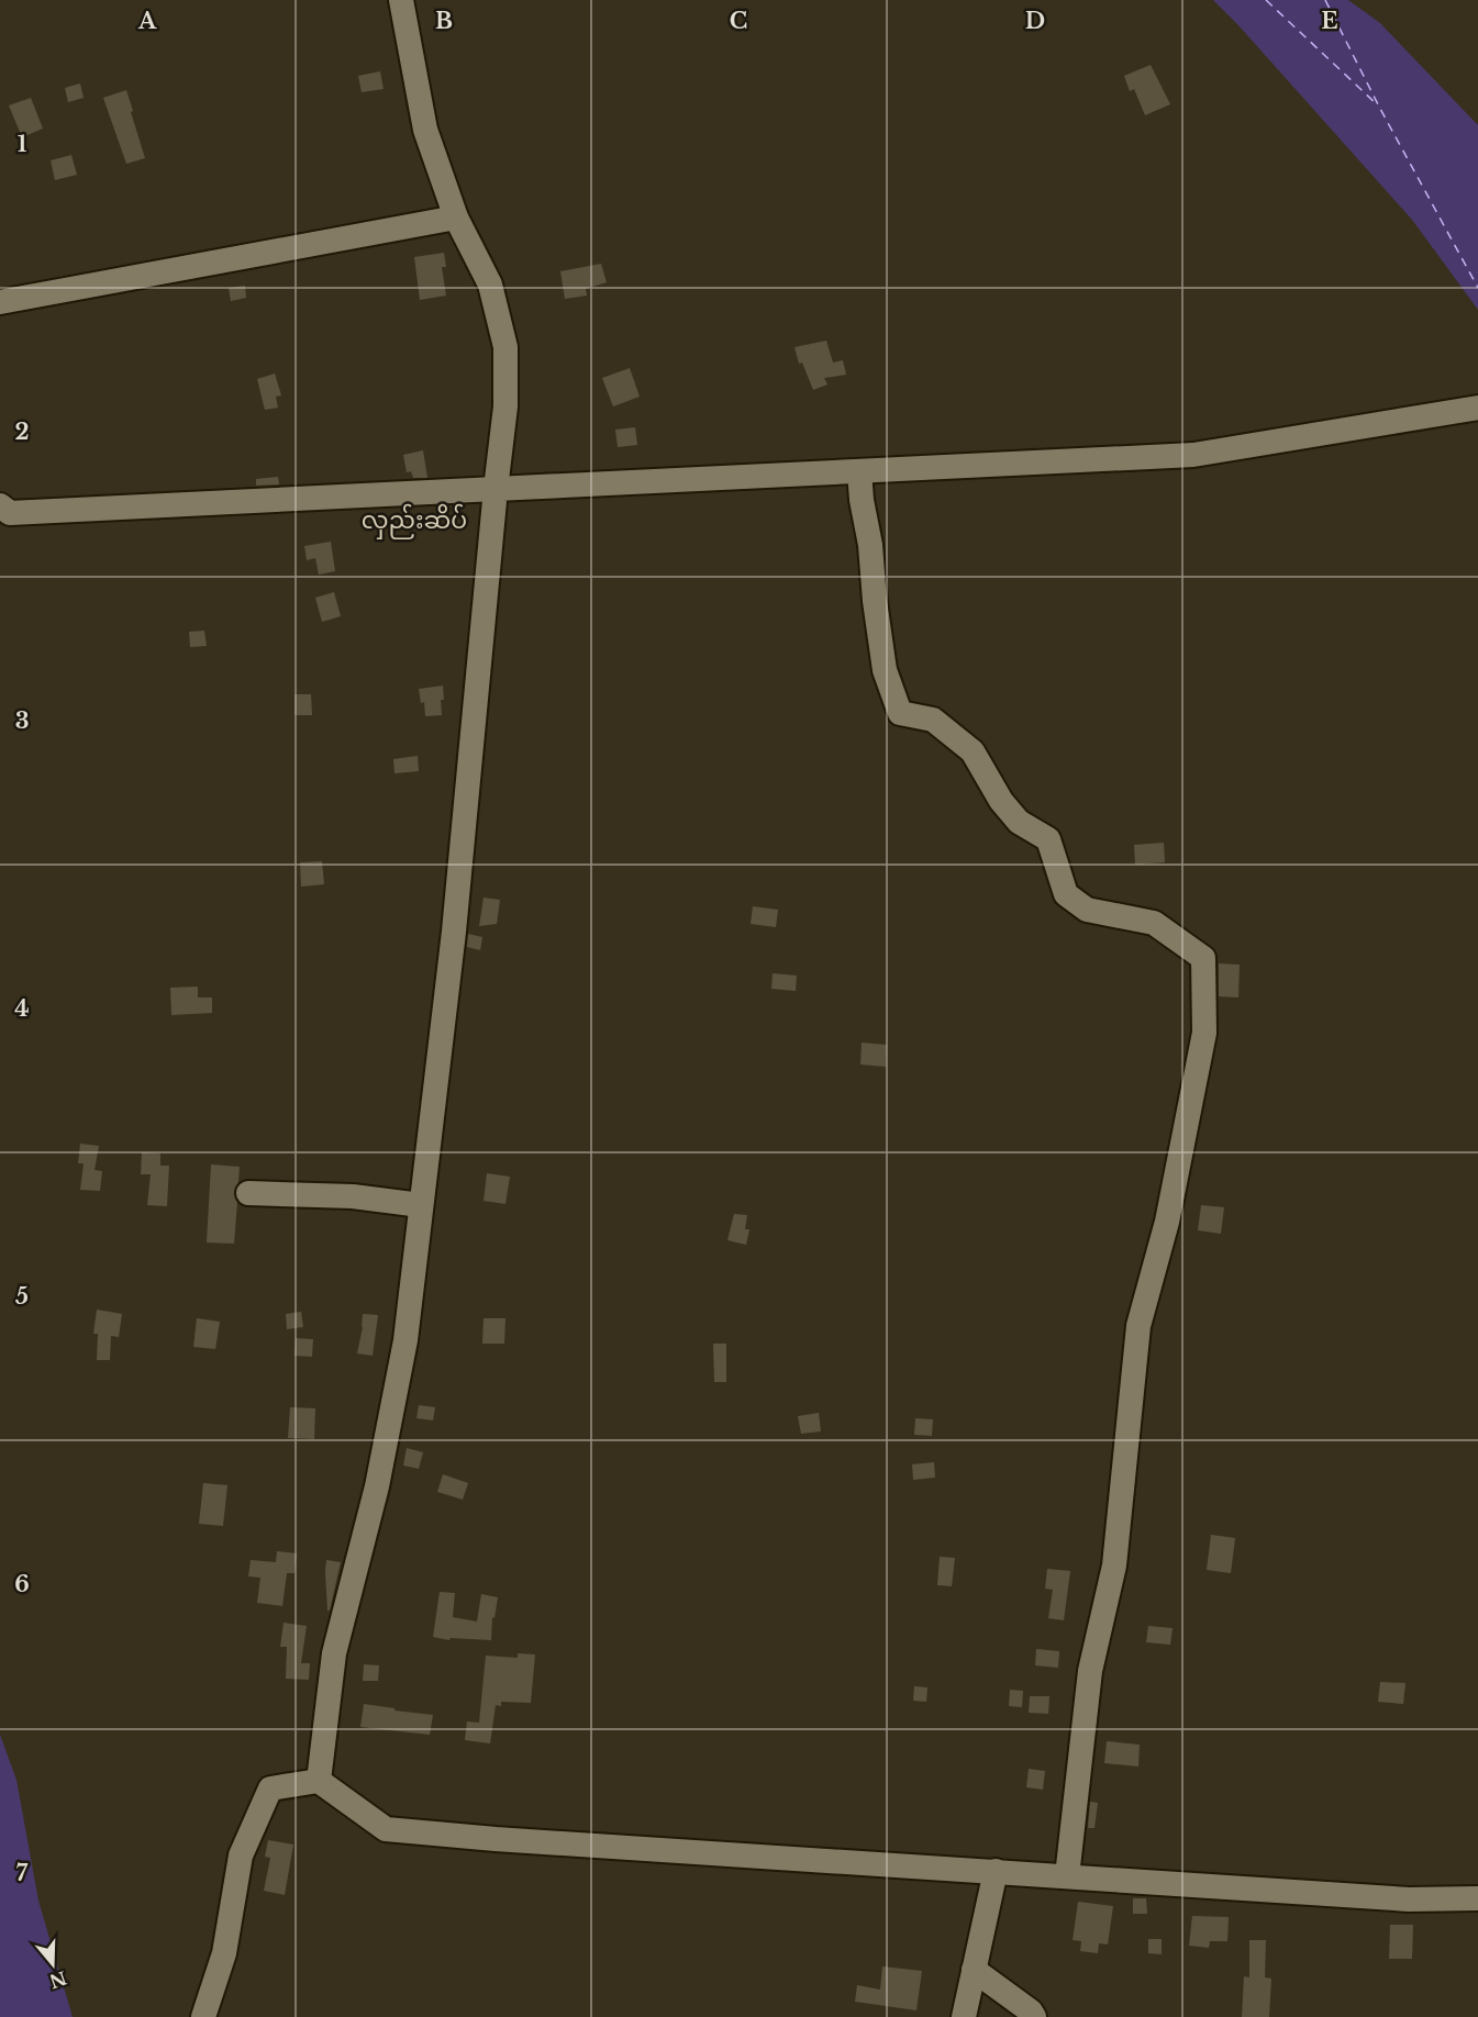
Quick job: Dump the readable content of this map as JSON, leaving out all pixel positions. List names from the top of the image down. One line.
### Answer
{"districts":["လှည်းဆိပ်"],"north":"bottom","grid":{"columns":["A","B","C","D","E"],"rows":["1","2","3","4","5","6","7"]}}
